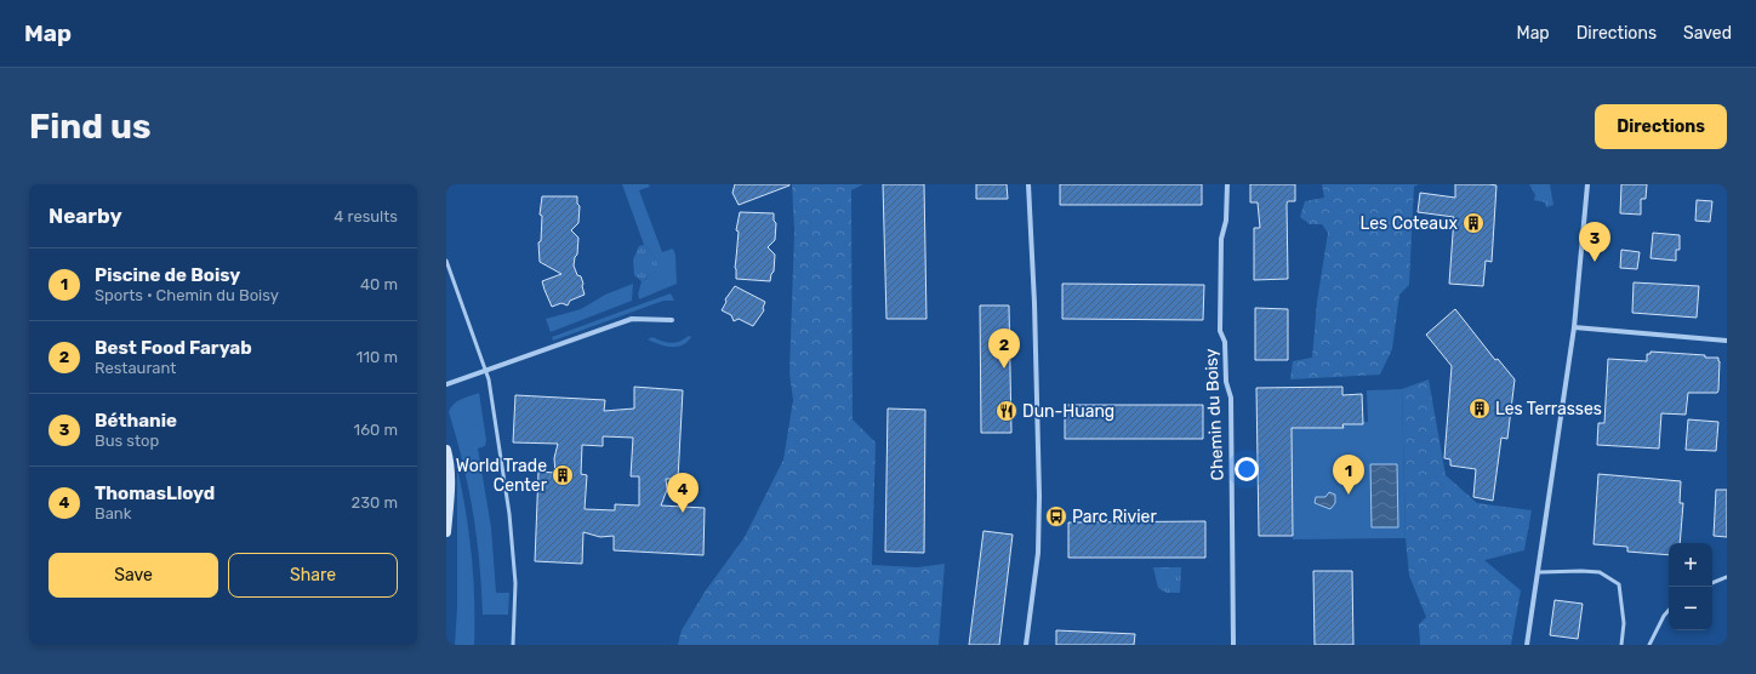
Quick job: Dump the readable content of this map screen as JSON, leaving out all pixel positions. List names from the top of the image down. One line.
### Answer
{"streets":{"street":["Chemin du Boisy"]},"places":{"building":["Les Coteaux","Les Terrasses","World Trade Center"],"restaurant":["Dun-Huang"],"bus stop":["Parc Rivier"]},"page":{"header":"Map","nav":["Map","Directions","Saved"],"buttons":["Directions",["Save","Share"]],"title":"Find us","heading":["Nearby","4 results"],"pins":["3","2","1","4"],"list":[{"mark":"1","name":"Piscine de Boisy","note":"Sports · Chemin du Boisy","value":"40 m"},{"mark":"2","name":"Best Food Faryab","note":"Restaurant","value":"110 m"},{"mark":"3","name":"Béthanie","note":"Bus stop","value":"160 m"},{"mark":"4","name":"ThomasLloyd","note":"Bank","value":"230 m"}],"map_buttons":["+","−"]}}
